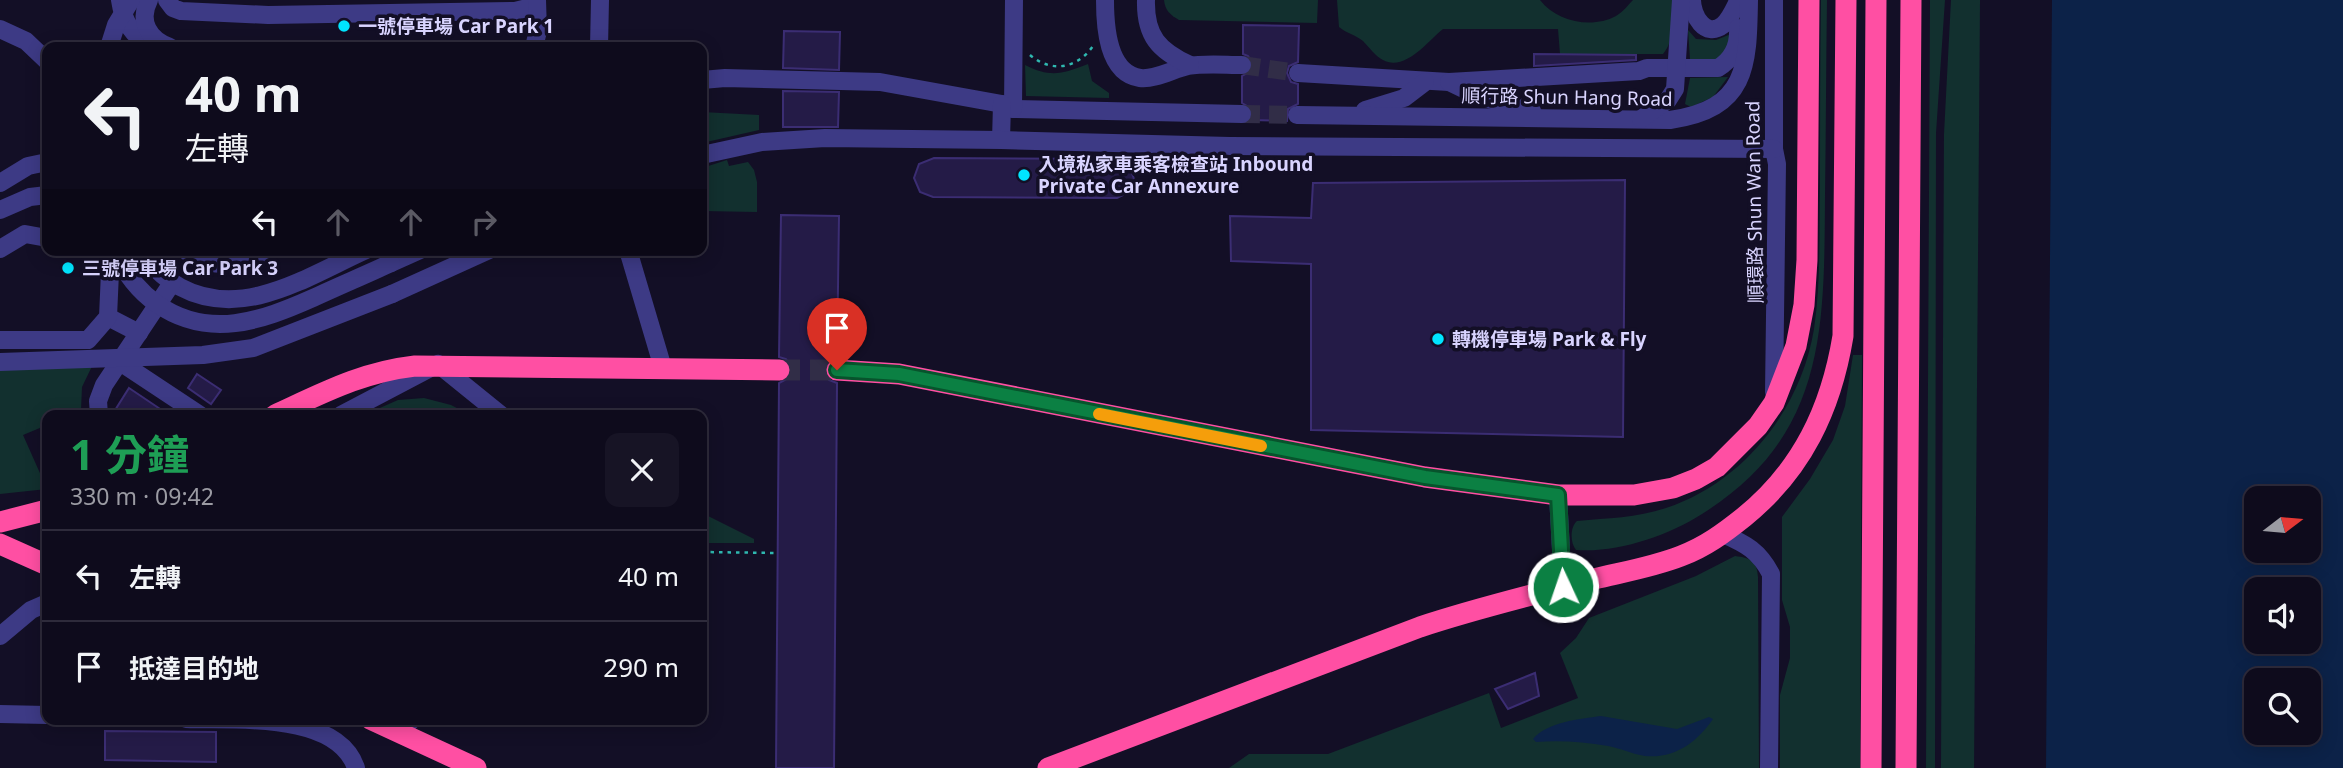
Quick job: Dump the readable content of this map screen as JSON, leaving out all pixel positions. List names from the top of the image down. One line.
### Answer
{"streets":{"lane":["順行路 Shun Hang Road","順環路 Shun Wan Road"]},"places":["一號停車場 Car Park 1","入境私家車乘客檢查站 Inbound Private Car Annexure","三號停車場 Car Park 3","轉機停車場 Park & Fly"],"north":"right","page":{"turn":["40 m","左轉"],"heading":["1 分鐘","330 m · 09:42"],"list":[{"name":"左轉","value":"40 m"},{"name":"抵達目的地","value":"290 m"}]}}
